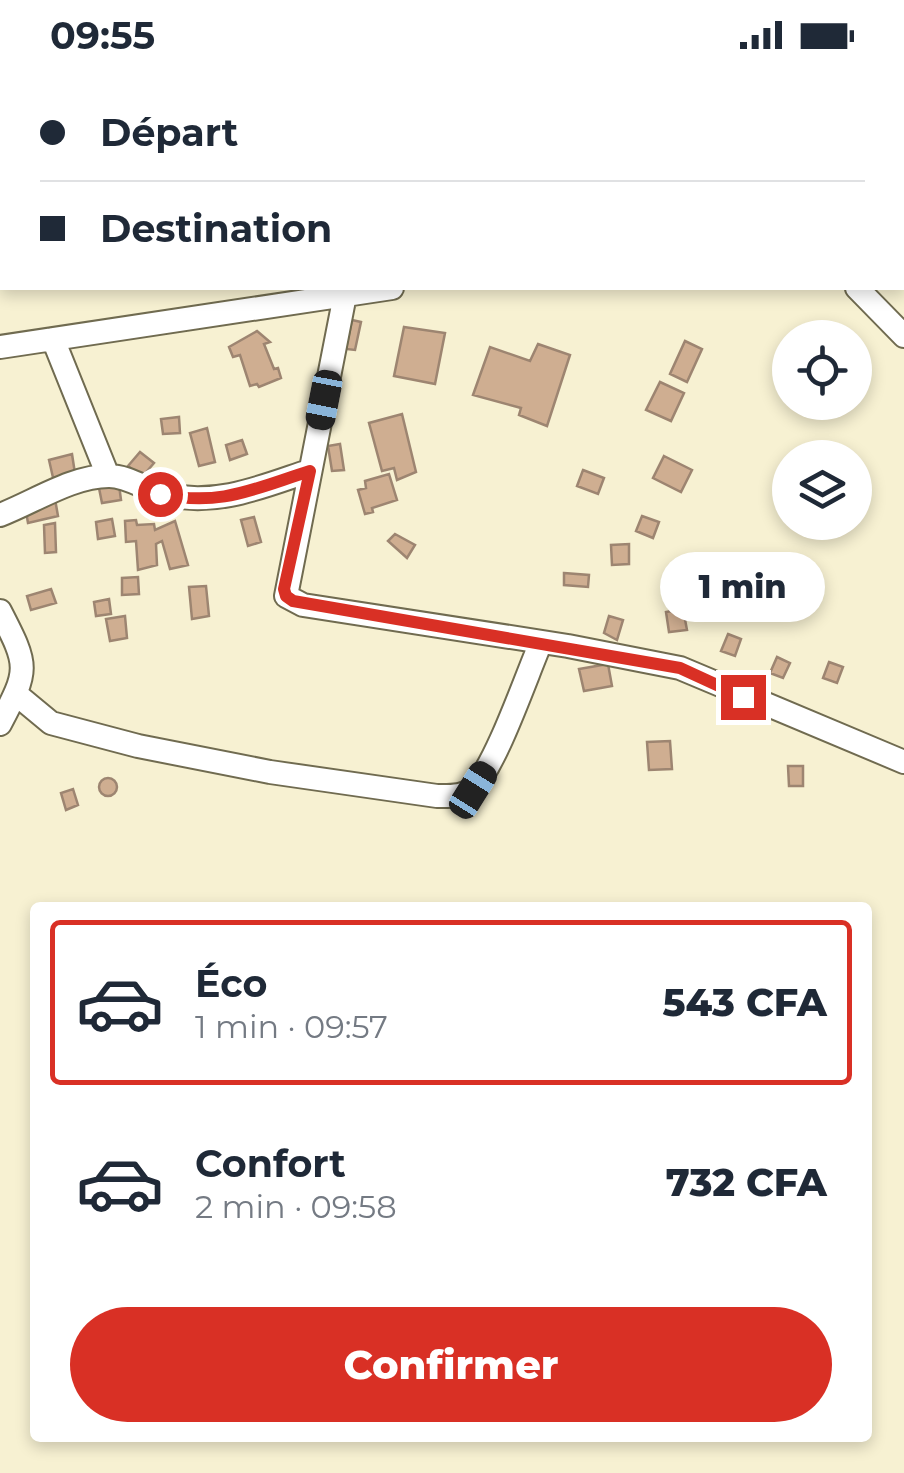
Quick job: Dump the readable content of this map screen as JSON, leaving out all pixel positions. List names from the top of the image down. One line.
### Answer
{"page":{"status":"09:55","banner":["Départ","Destination"],"bubble":"1 min","list":[{"name":"Éco","note":"1 min · 09:57","value":"543 CFA"},{"name":"Confort","note":"2 min · 09:58","value":"732 CFA"}],"buttons":"Confirmer"}}
